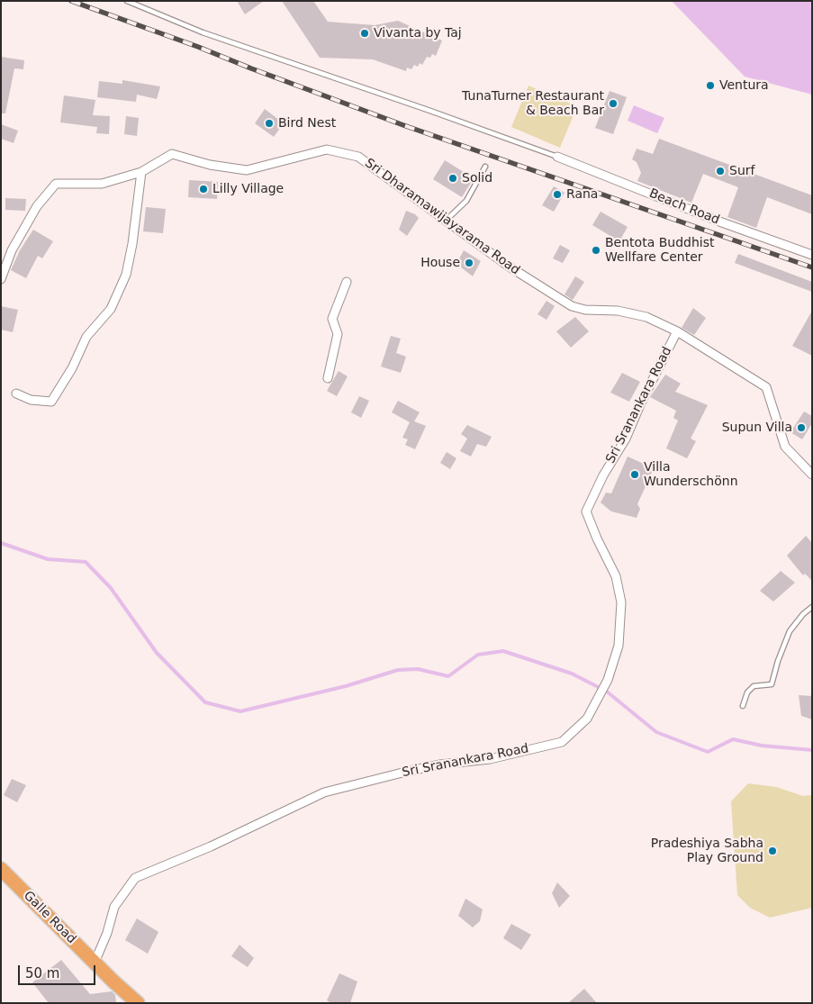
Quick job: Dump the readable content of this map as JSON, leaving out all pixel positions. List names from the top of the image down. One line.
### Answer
{"streets":{"highway":["Galle Road"],"street":["Beach Road","Sri Dharamawijayarama Road","Sri Sranankara Road"]},"crossings":[["Sri Dharamawijayarama Road","Sri Sranankara Road"],["Sri Sranankara Road","Galle Road"]],"places":["Vivanta by Taj","Ventura","TunaTurner Restaurant & Beach Bar","Bird Nest","Surf","Solid","Lilly Village","Rana","Bentota Buddhist Wellfare Center","House","Supun Villa","Villa Wunderschönn","Pradeshiya Sabha Play Ground"],"scale_bar":"50 m"}
